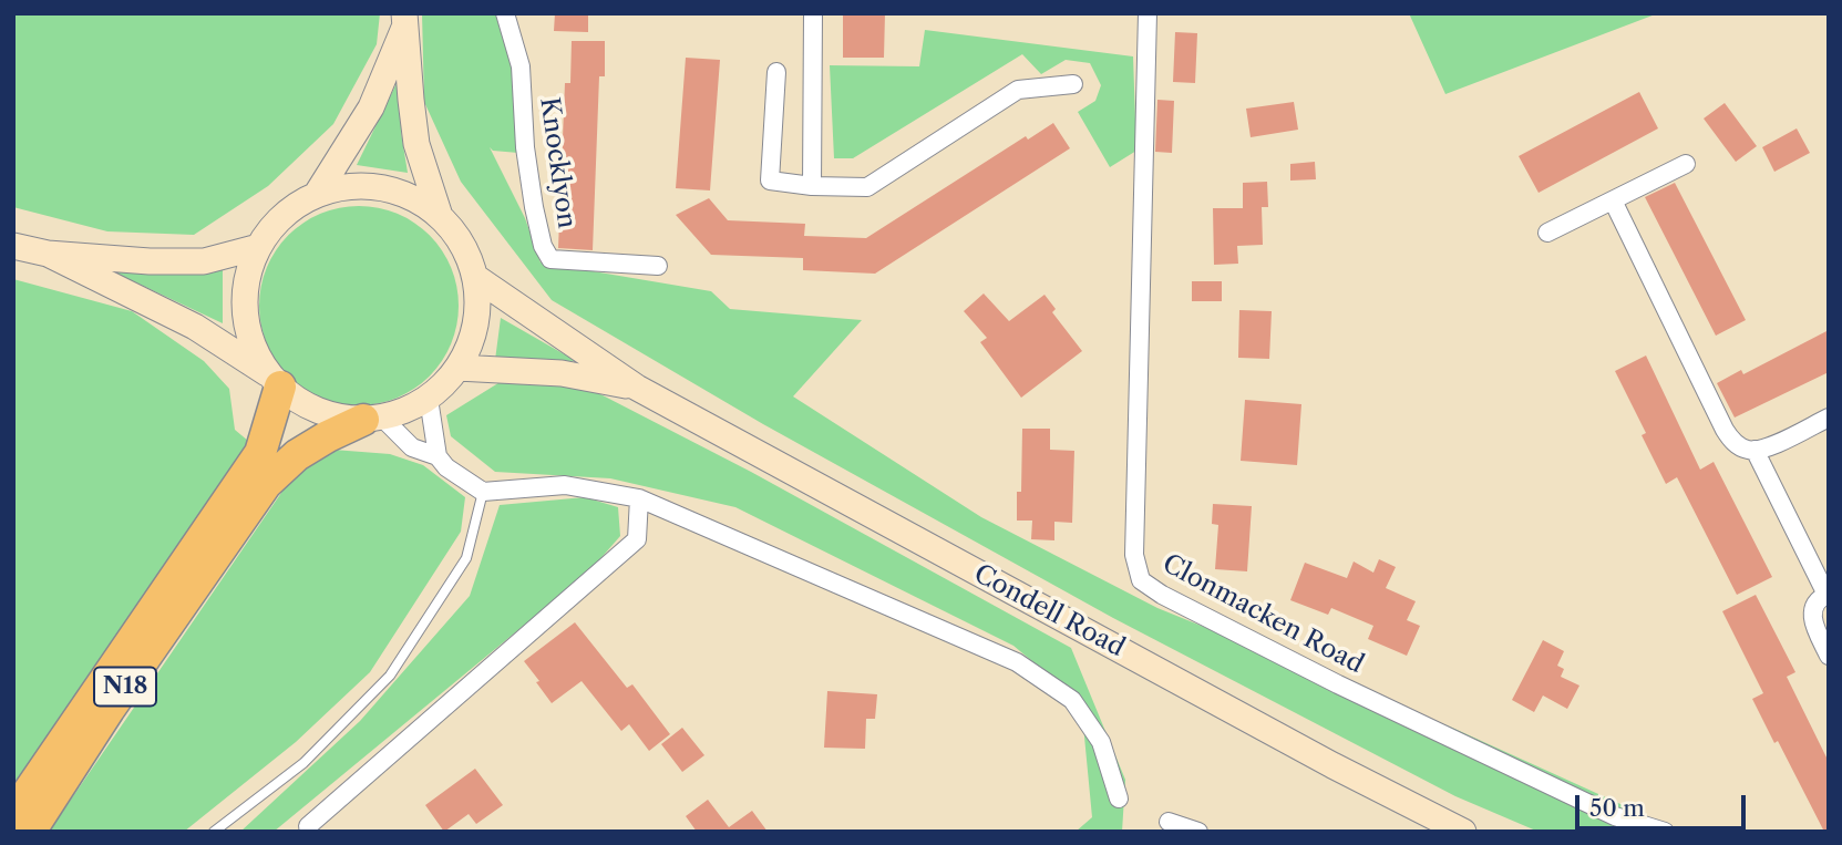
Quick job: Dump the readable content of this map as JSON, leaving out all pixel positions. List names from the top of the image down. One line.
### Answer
{"streets":{"highway":["N18"],"main road":["Condell Road"],"street":["Knocklyon","Clonmacken Road"]},"scale_bar":"50 m"}
